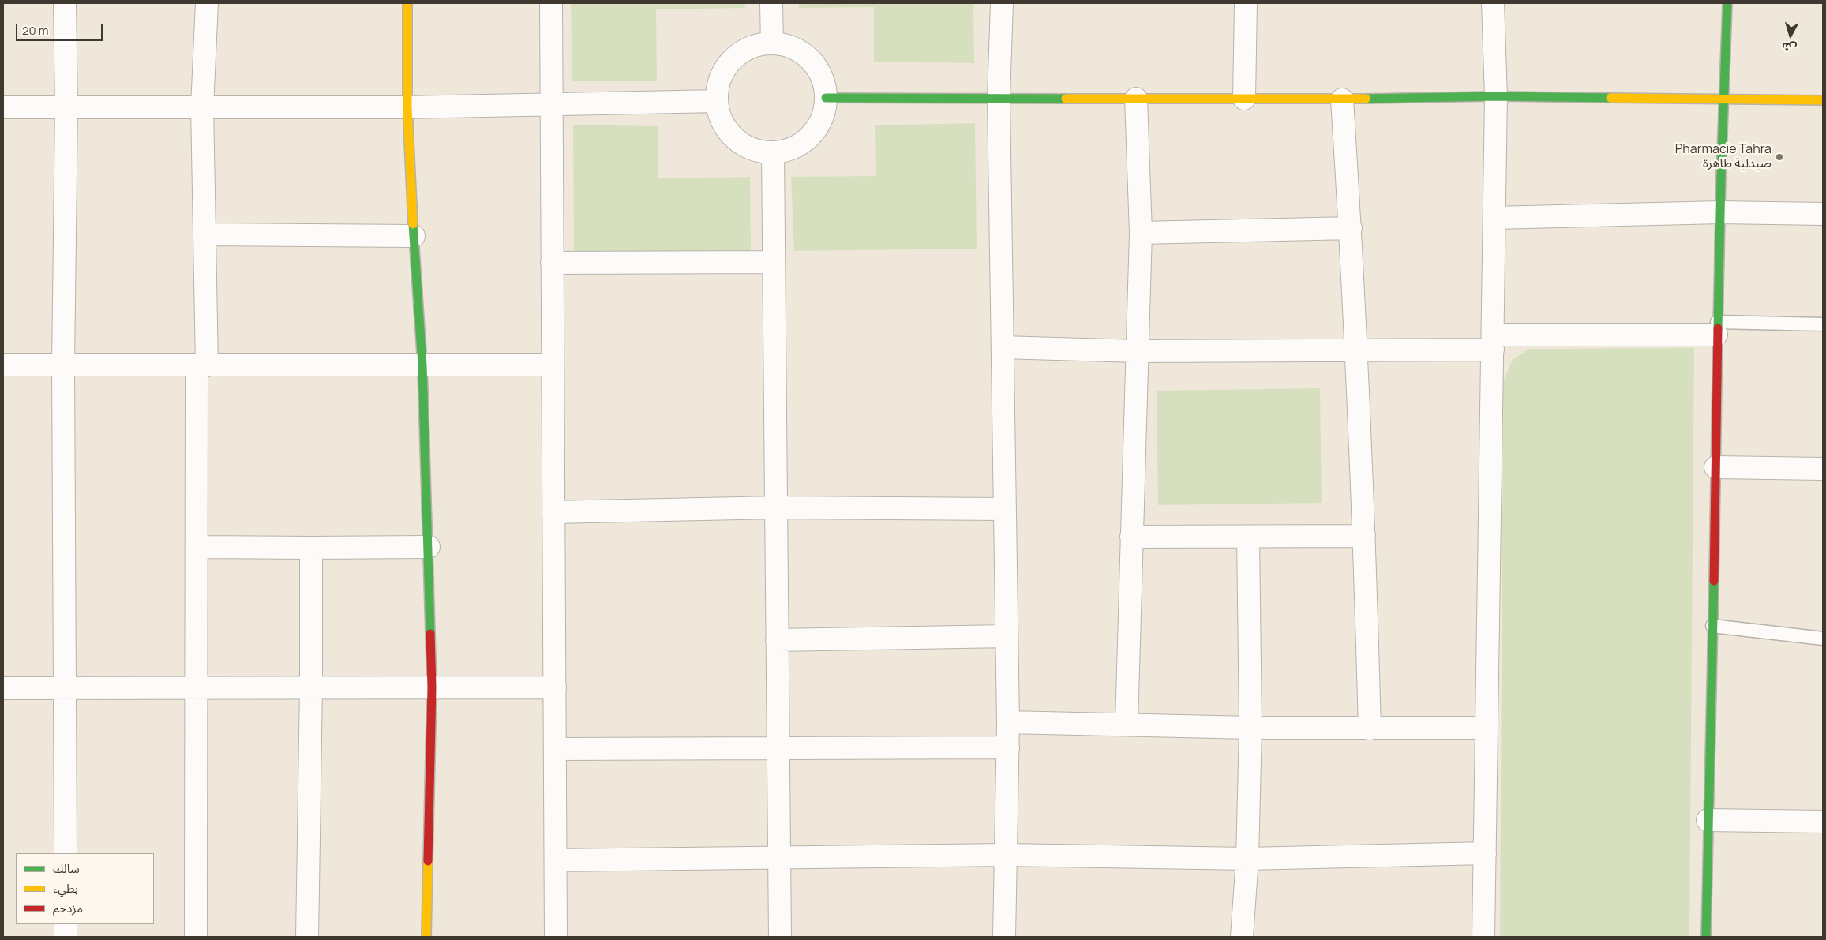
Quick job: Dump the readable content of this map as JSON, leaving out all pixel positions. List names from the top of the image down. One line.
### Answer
{"places":["Pharmacie Tahra صيدلية طاهرة"],"legend":["سالك","بطيء","مزدحم"],"scale_bar":"20 m","north":"bottom"}
